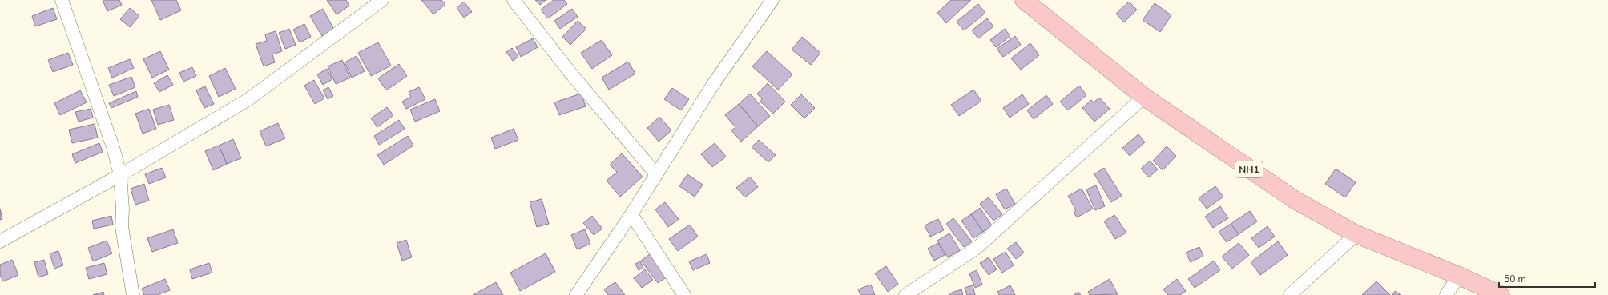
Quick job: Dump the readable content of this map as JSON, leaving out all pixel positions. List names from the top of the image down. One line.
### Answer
{"streets":{"highway":["NH1"]},"scale_bar":"50 m"}
